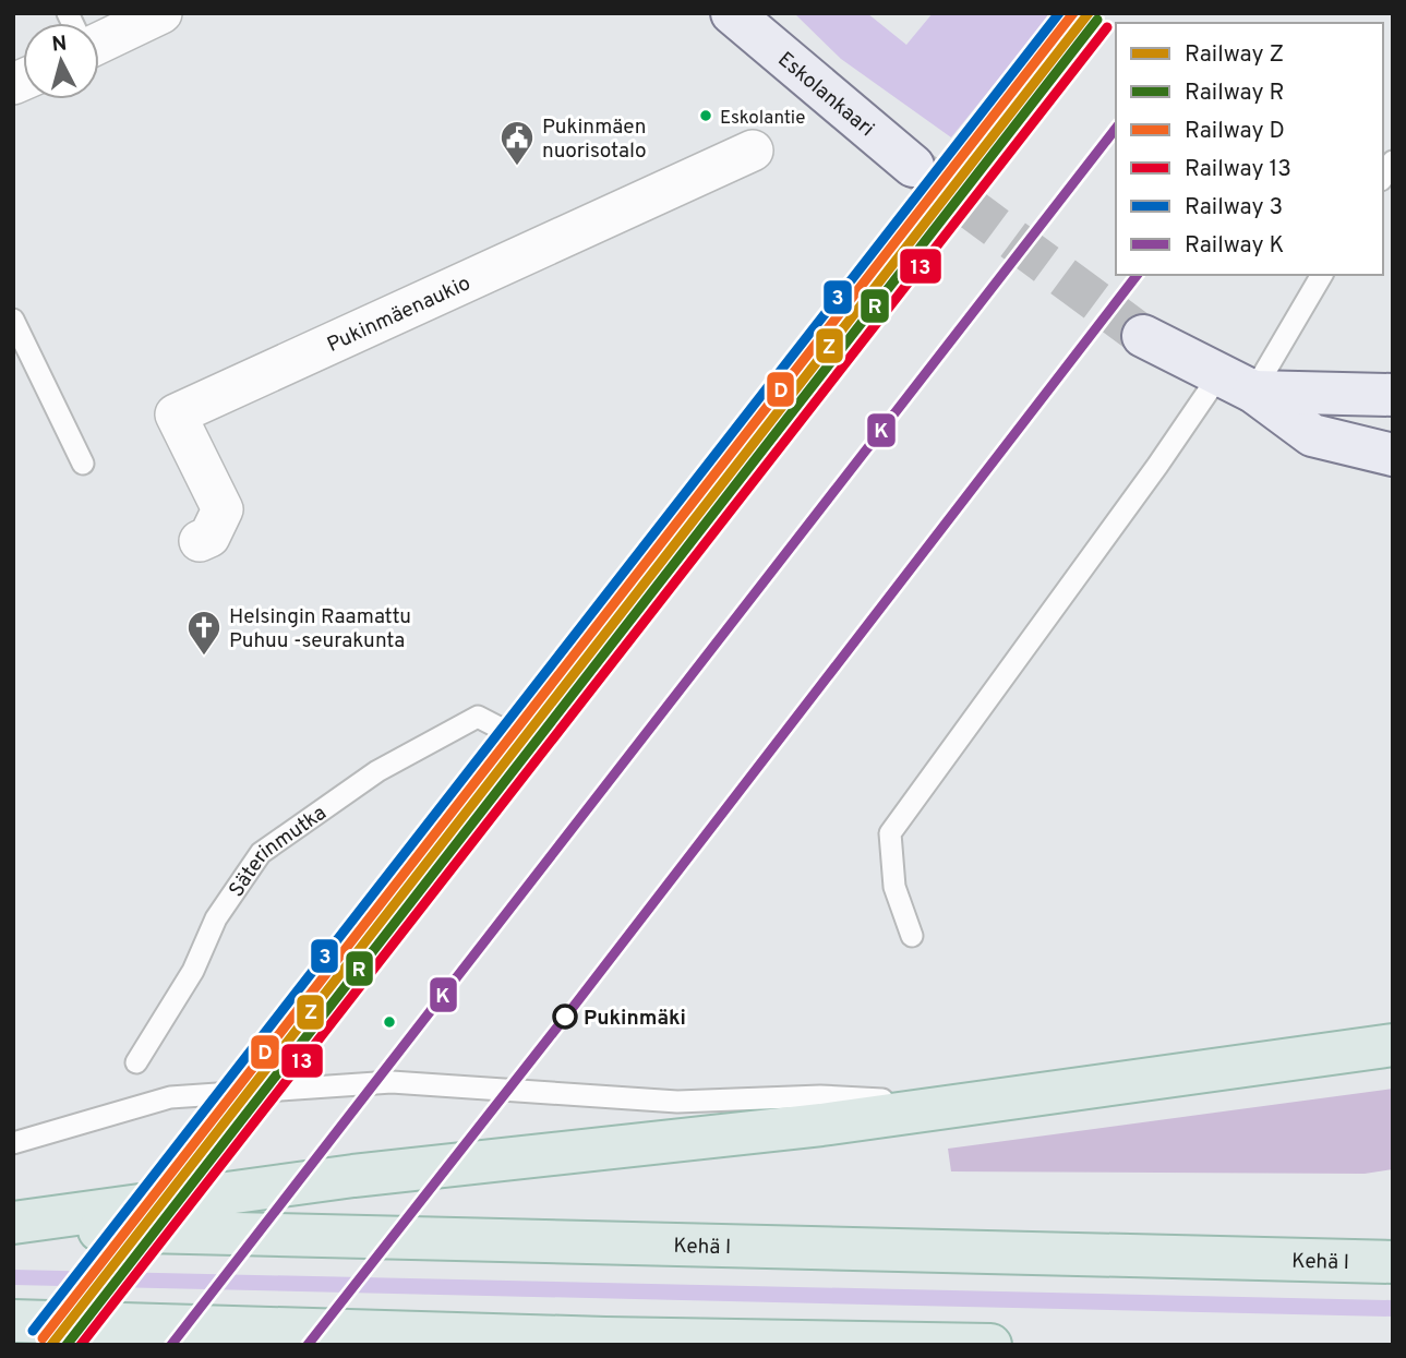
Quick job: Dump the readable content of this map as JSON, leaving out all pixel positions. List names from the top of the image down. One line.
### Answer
{"streets":{"highway":["Kehä I"],"street":["Eskolankaari","Pukinmäenaukio"],"lane":["Säterinmutka"]},"places":{"other":["Eskolantie","Pukinmäki"],"public building":["Pukinmäen nuorisotalo"],"church":["Helsingin Raamattu Puhuu -seurakunta"]},"lines":["rail line Z","rail line D","rail line 3","rail line R","rail line 13","rail line K"],"legend":["Railway Z","Railway R","Railway D","Railway 13","Railway 3","Railway K"],"north":"top"}
